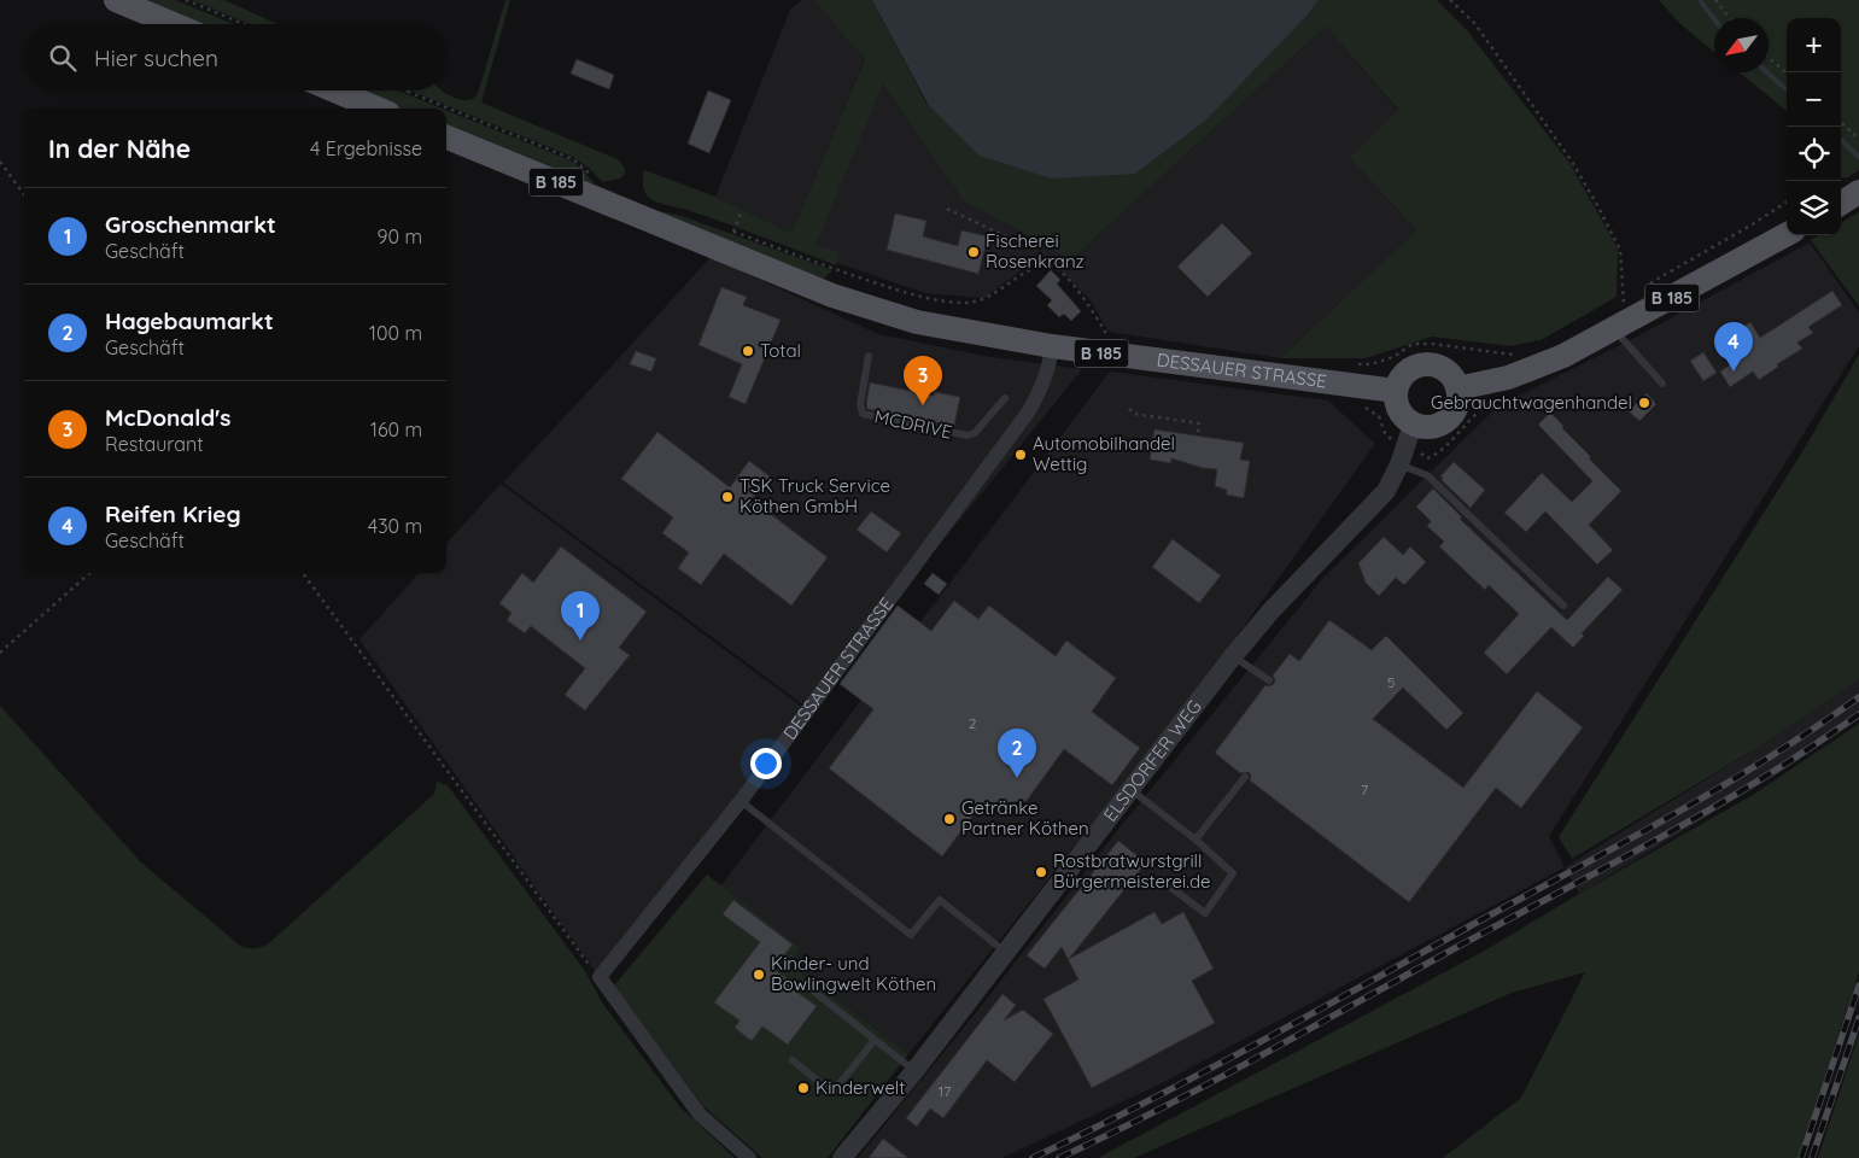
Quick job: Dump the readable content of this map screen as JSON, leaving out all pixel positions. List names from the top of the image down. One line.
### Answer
{"streets":{"main road":["B 185","DESSAUER STRASSE"],"street":["ELSDORFER WEG"],"lane":["MCDRIVE"]},"crossings":[["B 185","DESSAUER STRASSE"],["B 185","ELSDORFER WEG"],["DESSAUER STRASSE","ELSDORFER WEG"]],"places":["Fischerei Rosenkranz","Total","Gebrauchtwagenhandel","Automobilhandel Wettig","TSK Truck Service Köthen GmbH","Getränke Partner Köthen","Rostbratwurstgrill Bürgermeisterei.de","Kinder- und Bowlingwelt Köthen","Kinderwelt"],"house_numbers":["5","2","7","17"],"north":"bottom left","page":{"map_buttons":["+","−"],"search":"Hier suchen","heading":["In der Nähe","4 Ergebnisse"],"list":[{"mark":"1","name":"Groschenmarkt","note":"Geschäft","value":"90 m"},{"mark":"2","name":"Hagebaumarkt","note":"Geschäft","value":"100 m"},{"mark":"3","name":"McDonald's","note":"Restaurant","value":"160 m"},{"mark":"4","name":"Reifen Krieg","note":"Geschäft","value":"430 m"}],"pins":["4","3","1","2"]}}
